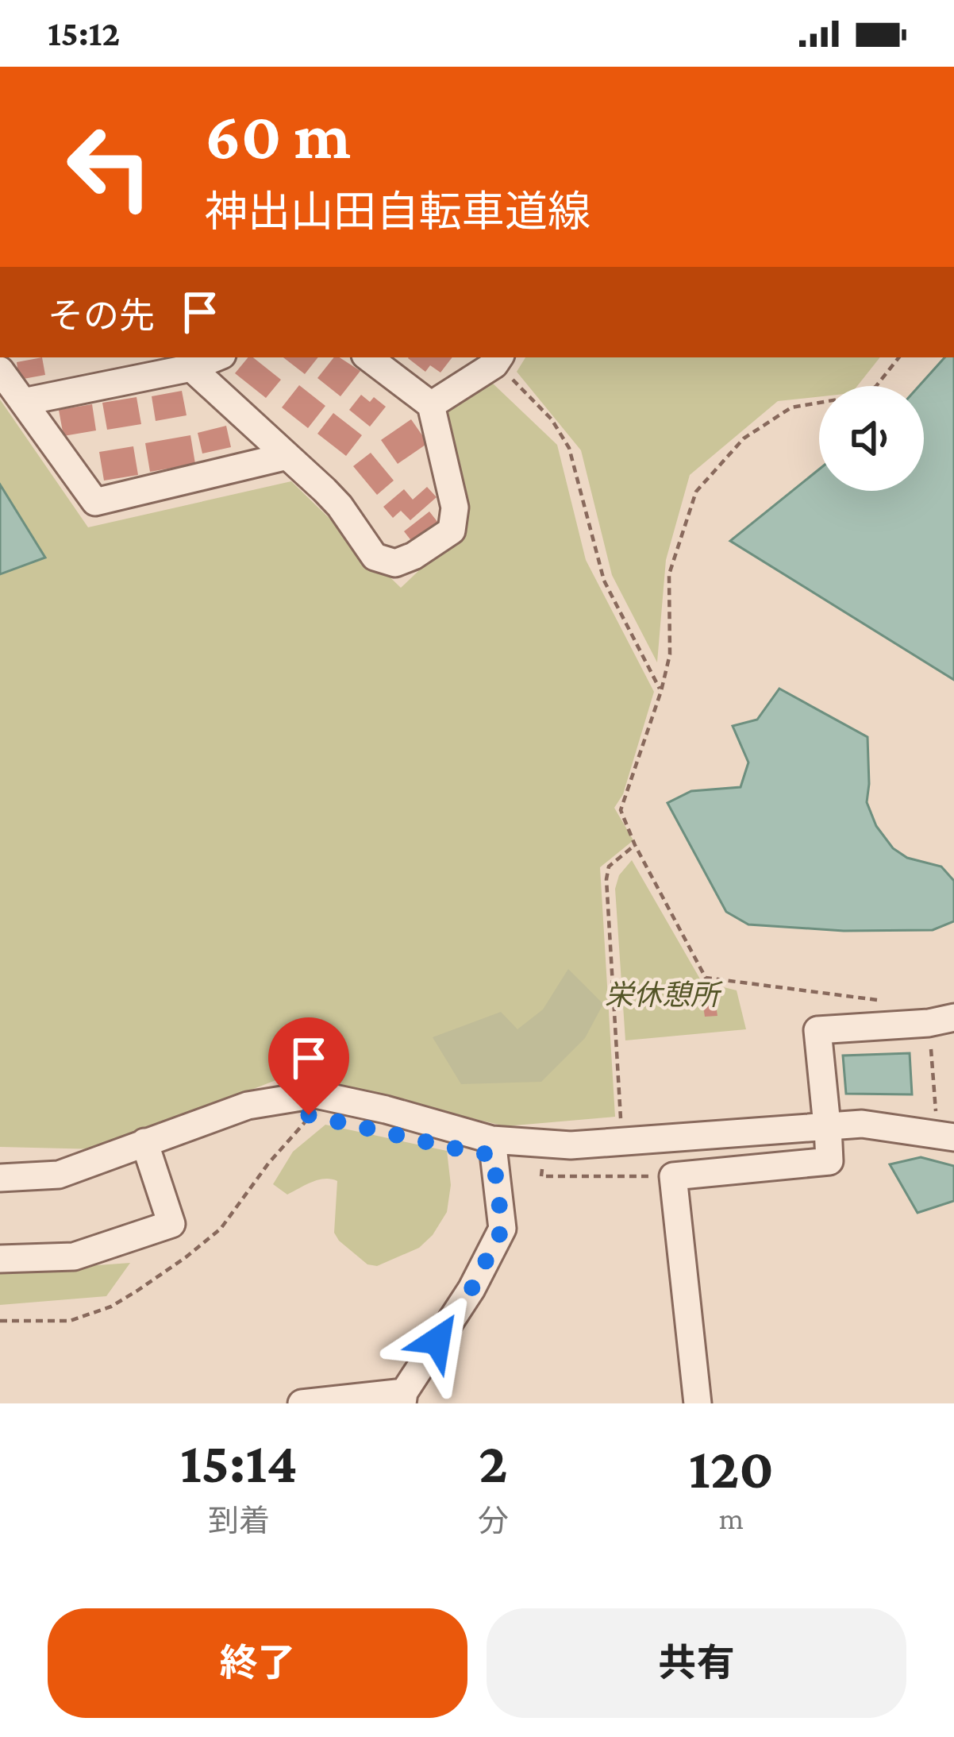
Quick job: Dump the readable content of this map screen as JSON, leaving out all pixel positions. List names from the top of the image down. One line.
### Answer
{"parks":["栄休憩所"],"page":{"status":"15:12","turn":["60 m","神出山田自転車道線"],"then":"その先","eta":["15:14","到着","2","分","120","m"],"buttons":["終了","共有"]}}
